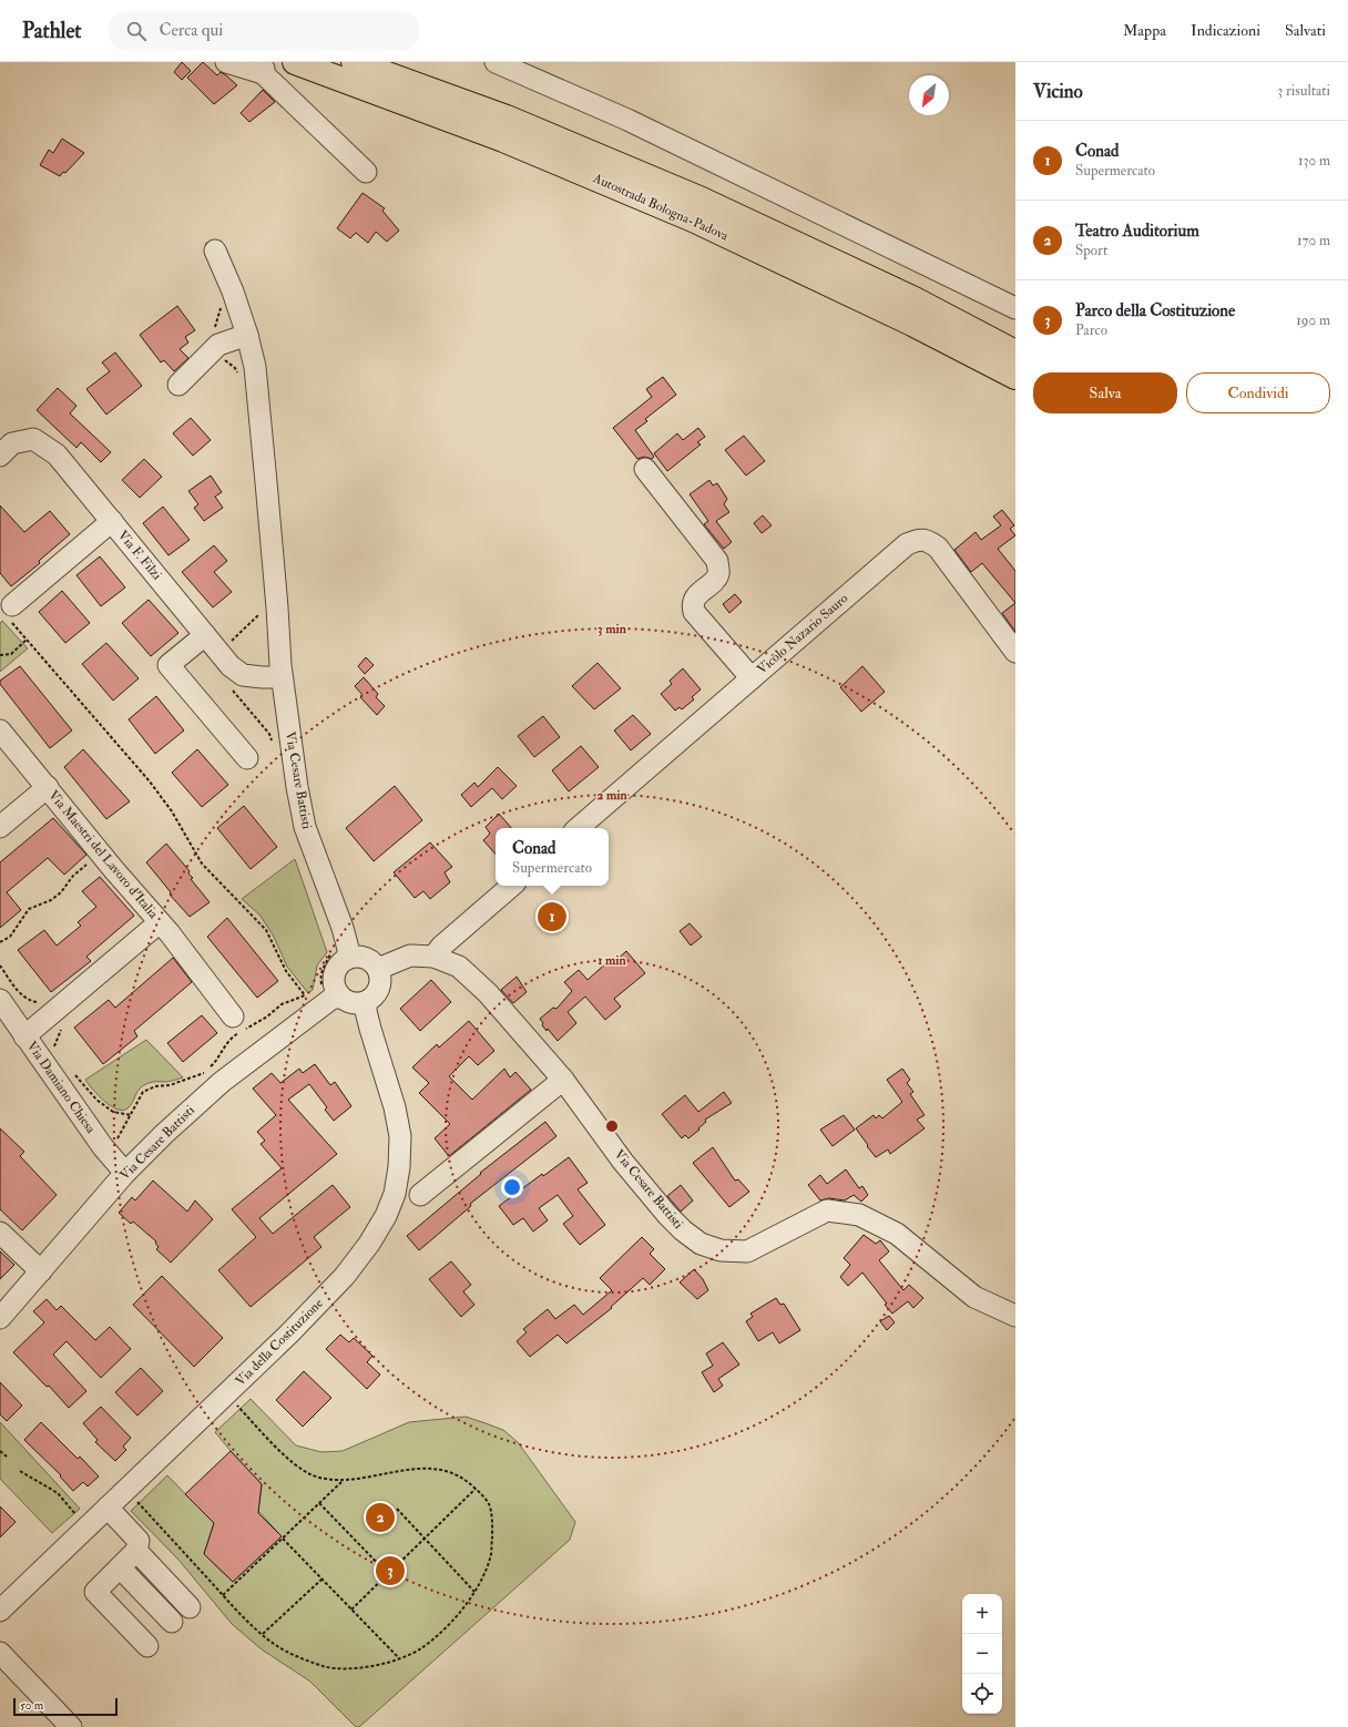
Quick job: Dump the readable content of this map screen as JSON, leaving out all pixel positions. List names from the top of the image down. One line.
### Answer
{"streets":{"highway":["Autostrada Bologna-Padova"],"street":["Via F. Filzi","Vicolo Nazario Sauro","Via Cesare Battisti","Via Maestri del Lavoro d'Italia","Via Damiano Chiesa","Via della Costituzione"]},"crossings":[["Via F. Filzi","Via Cesare Battisti"],["Via Cesare Battisti","Via Damiano Chiesa"],["Via Cesare Battisti","Via della Costituzione"],["Via Maestri del Lavoro d'Italia","Via Damiano Chiesa"]],"scale_bar":"50 m","north":"bottom left","page":{"header":"Pathlet","search":"Cerca qui","nav":["Mappa","Indicazioni","Salvati"],"heading":["Vicino","3 risultati"],"list":[{"mark":"1","name":"Conad","note":"Supermercato","value":"130 m"},{"mark":"2","name":"Teatro Auditorium","note":"Sport","value":"170 m"},{"mark":"3","name":"Parco della Costituzione","note":"Parco","value":"190 m"}],"buttons":["Salva","Condividi"],"popup":["Conad","Supermercato"],"pins":["1","2","3"],"map_buttons":["+","−"],"scale":"50 m"},"rings":["3 min","2 min","1 min"]}
